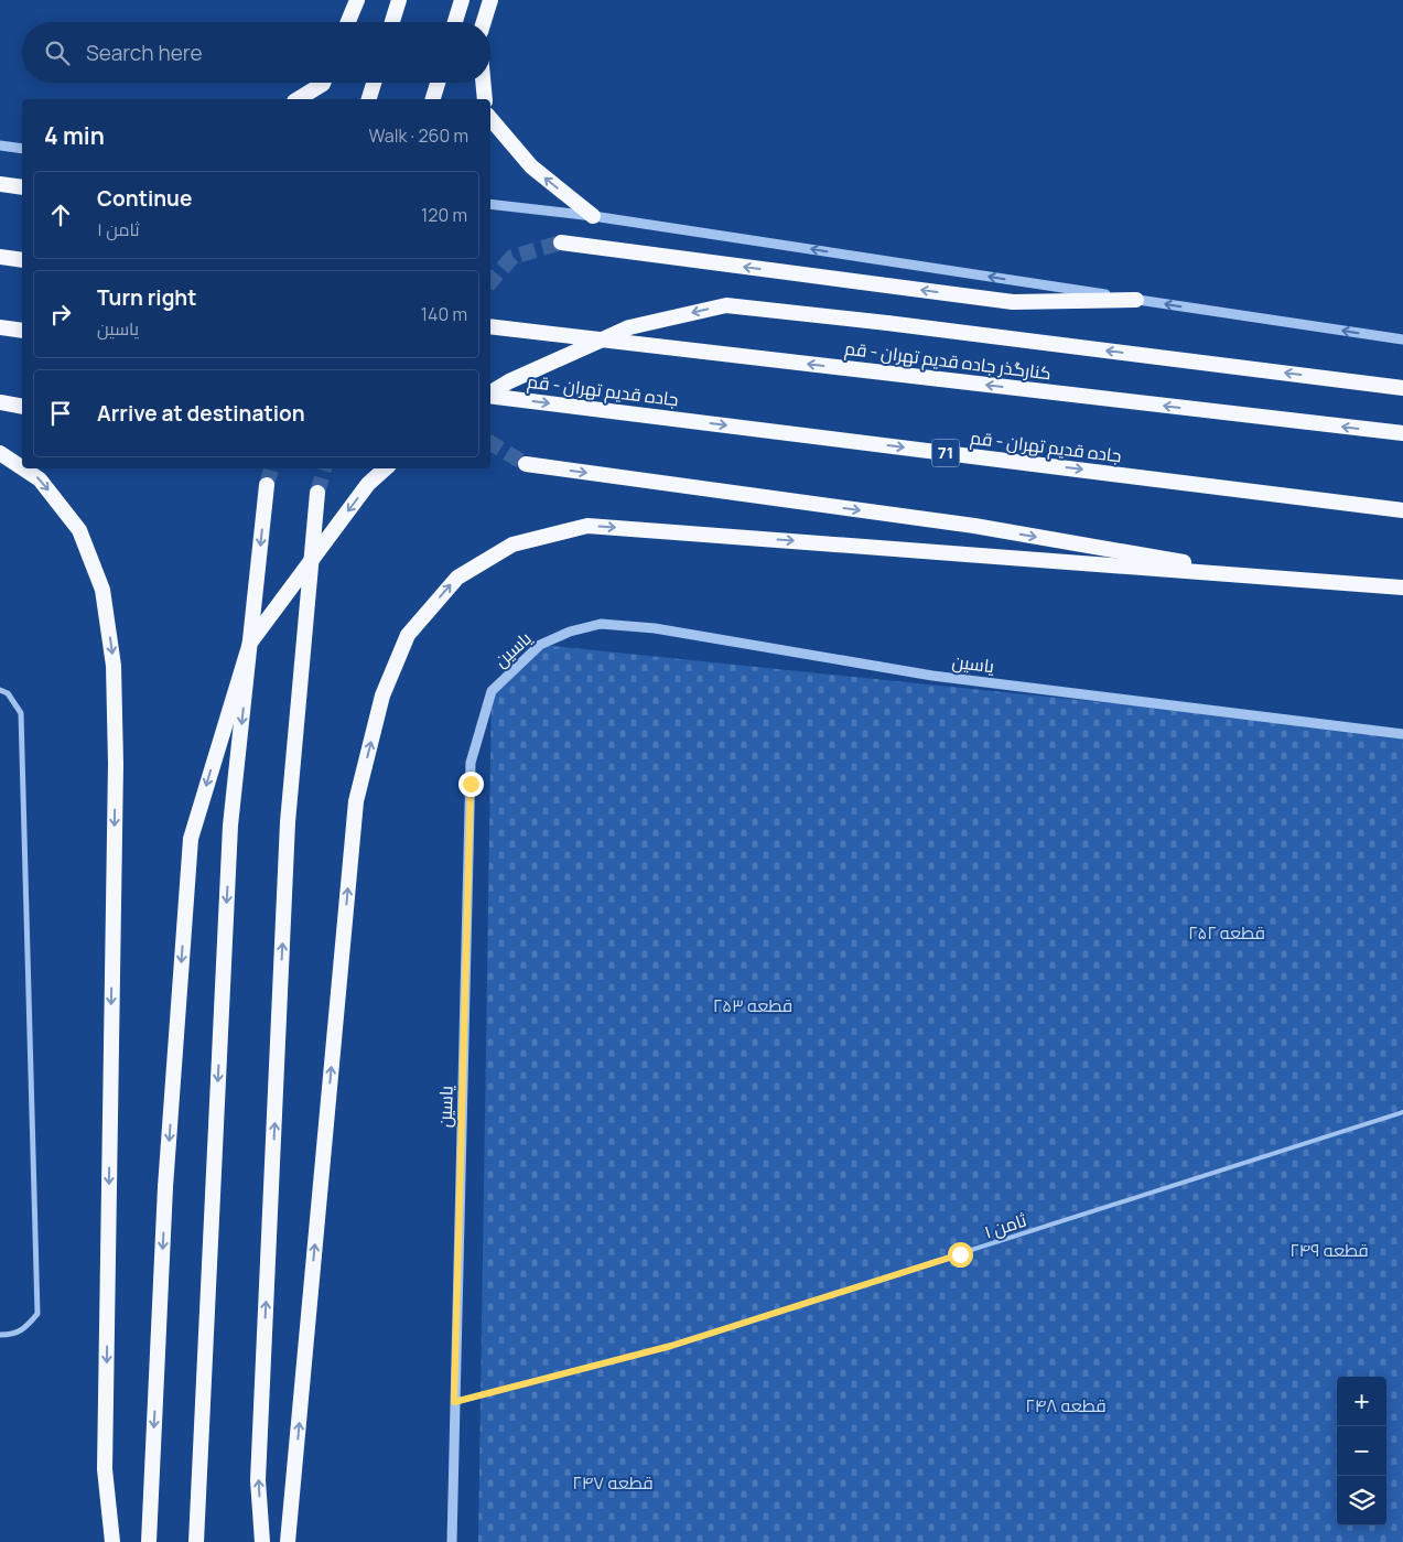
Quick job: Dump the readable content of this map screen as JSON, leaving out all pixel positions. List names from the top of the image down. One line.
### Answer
{"streets":{"highway":["کنارگذر جاده قدیم تهران - قم","جاده قدیم تهران - قم","71"],"street":["یاسین"],"lane":["ثامن ۱"]},"crossings":[["یاسین","ثامن ۱"]],"parks":["قطعه ۲۵۲","قطعه ۲۵۳","قطعه ۲۴۹","قطعه ۲۴۸","قطعه ۲۴۷"],"page":{"search":"Search here","heading":["4 min","Walk · 260 m"],"list":[["Continue","ثامن ۱","120 m"],["Turn right","یاسین","140 m"],"Arrive at destination"],"map_buttons":["+","−"]}}
